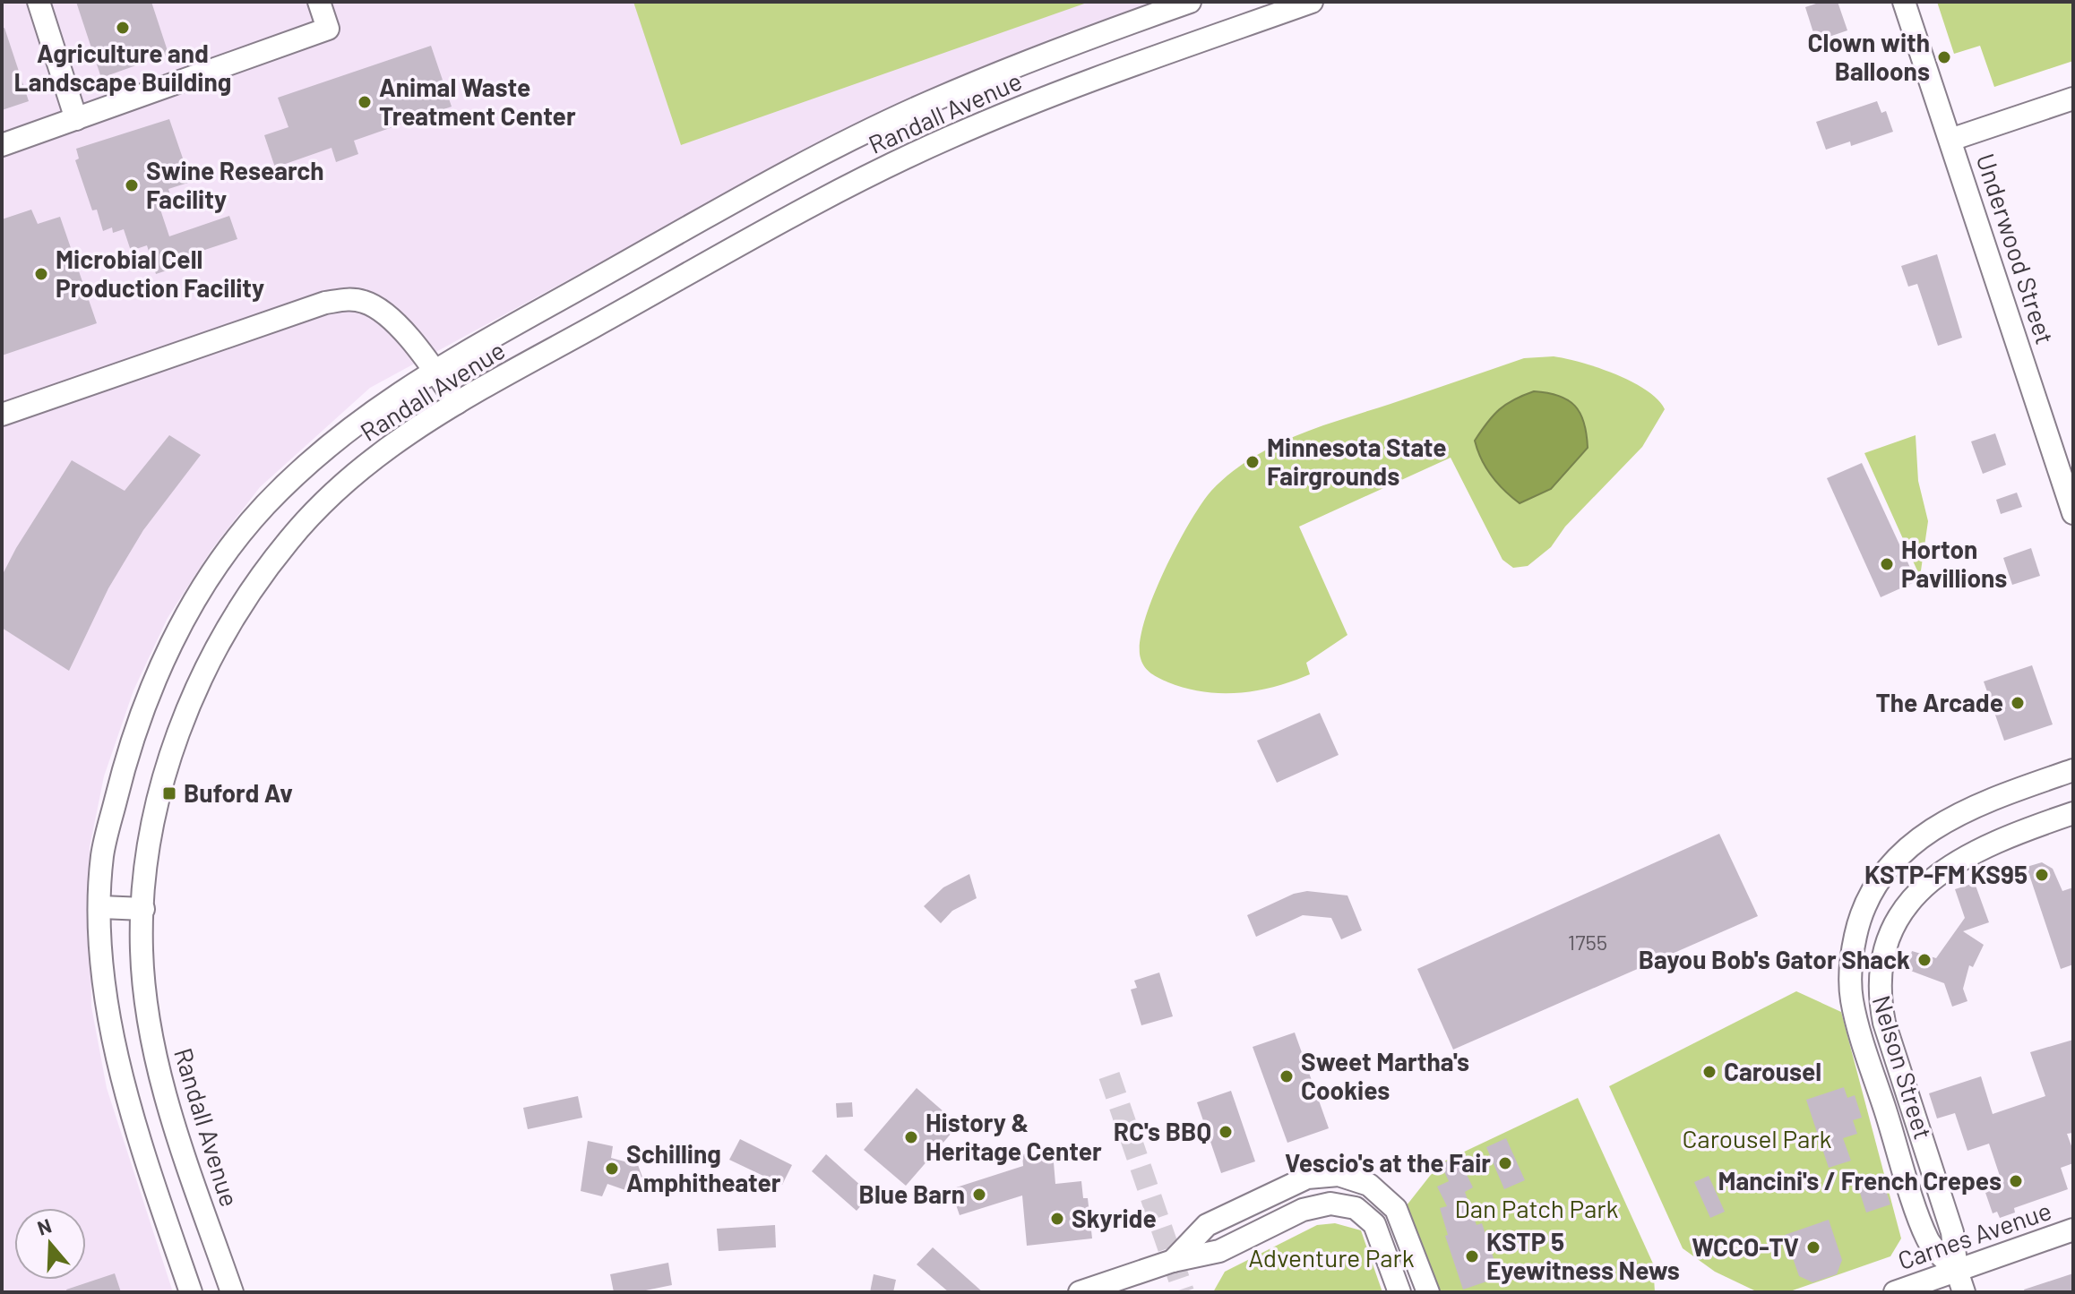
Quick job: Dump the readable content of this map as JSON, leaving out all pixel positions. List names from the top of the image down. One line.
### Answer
{"streets":{"street":["Randall Avenue","Underwood Street","Nelson Street","Carnes Avenue"]},"crossings":[["Nelson Street","Carnes Avenue"]],"parks":["Carousel Park","Dan Patch Park","Adventure Park"],"places":{"other":["Agriculture and Landscape Building","Clown with Balloons","Animal Waste Treatment Center","Swine Research Facility","Microbial Cell Production Facility","Minnesota State Fairgrounds","Horton Pavillions","The Arcade","KSTP-FM KS95","Bayou Bob's Gator Shack","Carousel","Sweet Martha's Cookies","RC's BBQ","History & Heritage Center","Vescio's at the Fair","Schilling Amphitheater","Mancini's / French Crepes","Blue Barn","Skyride","WCCO-TV","KSTP 5 Eyewitness News"],"transit":["Buford Av"]},"house_numbers":["1755"],"north":"top"}
